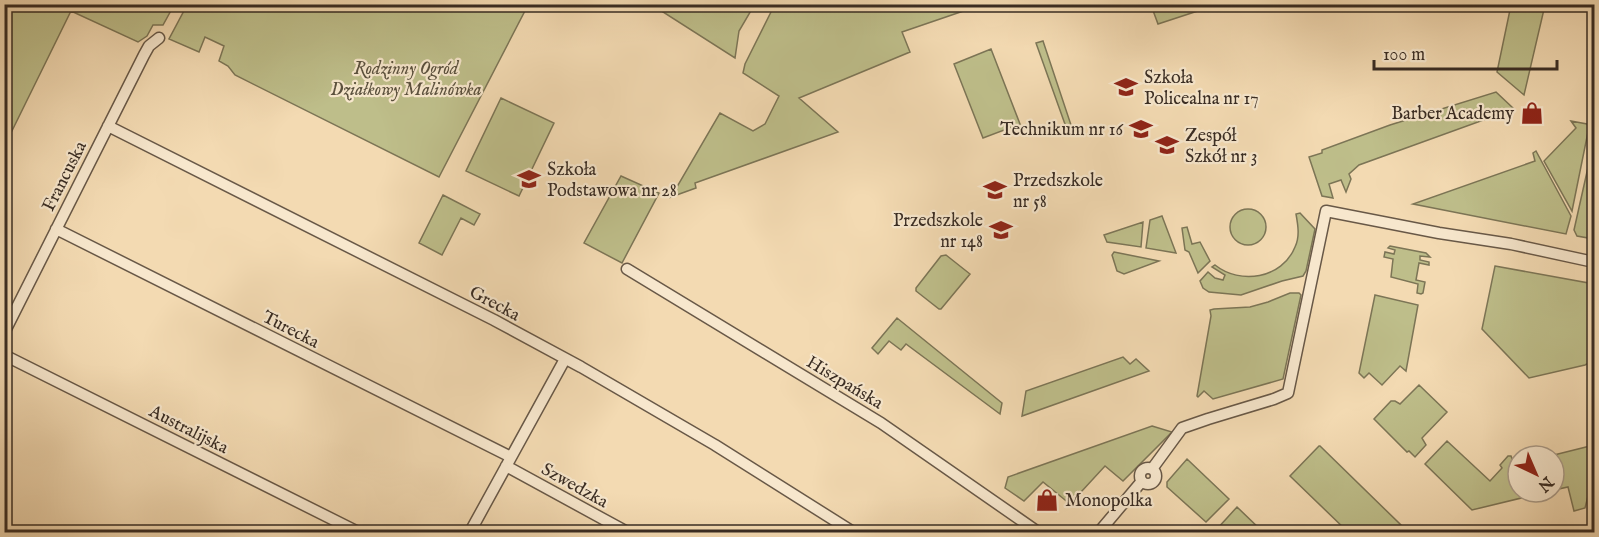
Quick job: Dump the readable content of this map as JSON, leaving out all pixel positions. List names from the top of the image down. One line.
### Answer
{"streets":{"street":["Francuska","Grecka","Turecka","Hiszpańska","Australijska","Szwedzka"]},"crossings":[["Francuska","Grecka"],["Francuska","Turecka"],["Turecka","Szwedzka"]],"parks":["Rodzinny Ogród Działkowy Malinówka"],"places":{"school or university":["Szkoła Policealna nr 17","Technikum nr 16","Zespół Szkół nr 3","Szkoła Podstawowa nr 28","Przedszkole nr 58","Przedszkole nr 148"],"shop":["Barber Academy","Monopolka"]},"scale_bar":"100 m","north":"bottom right"}
